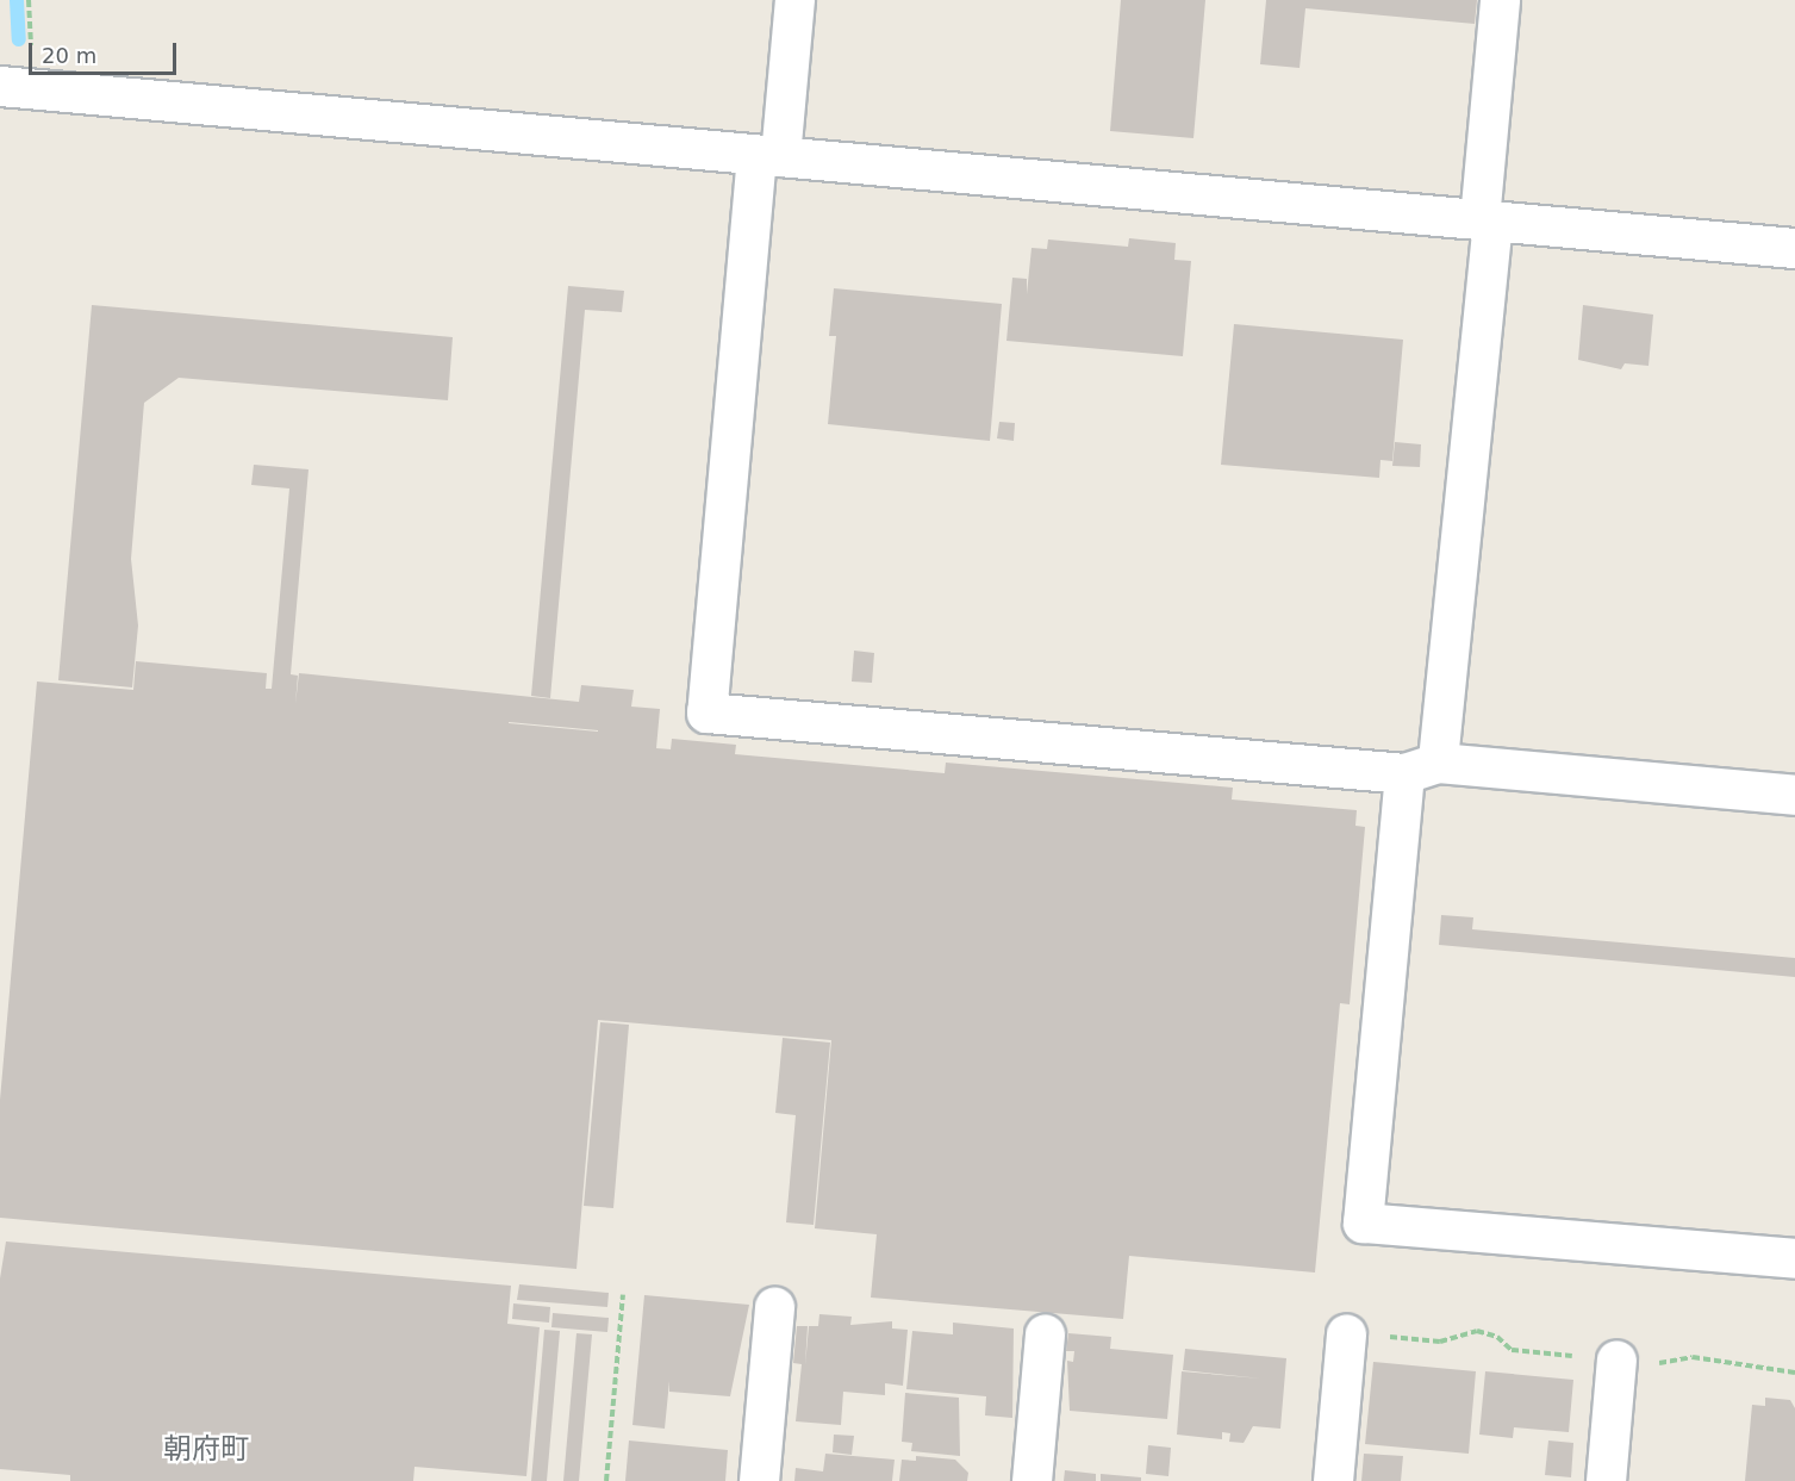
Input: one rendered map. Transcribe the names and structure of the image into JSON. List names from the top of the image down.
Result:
{
  "districts": ["朝府町"],
  "scale_bar": "20 m"
}
